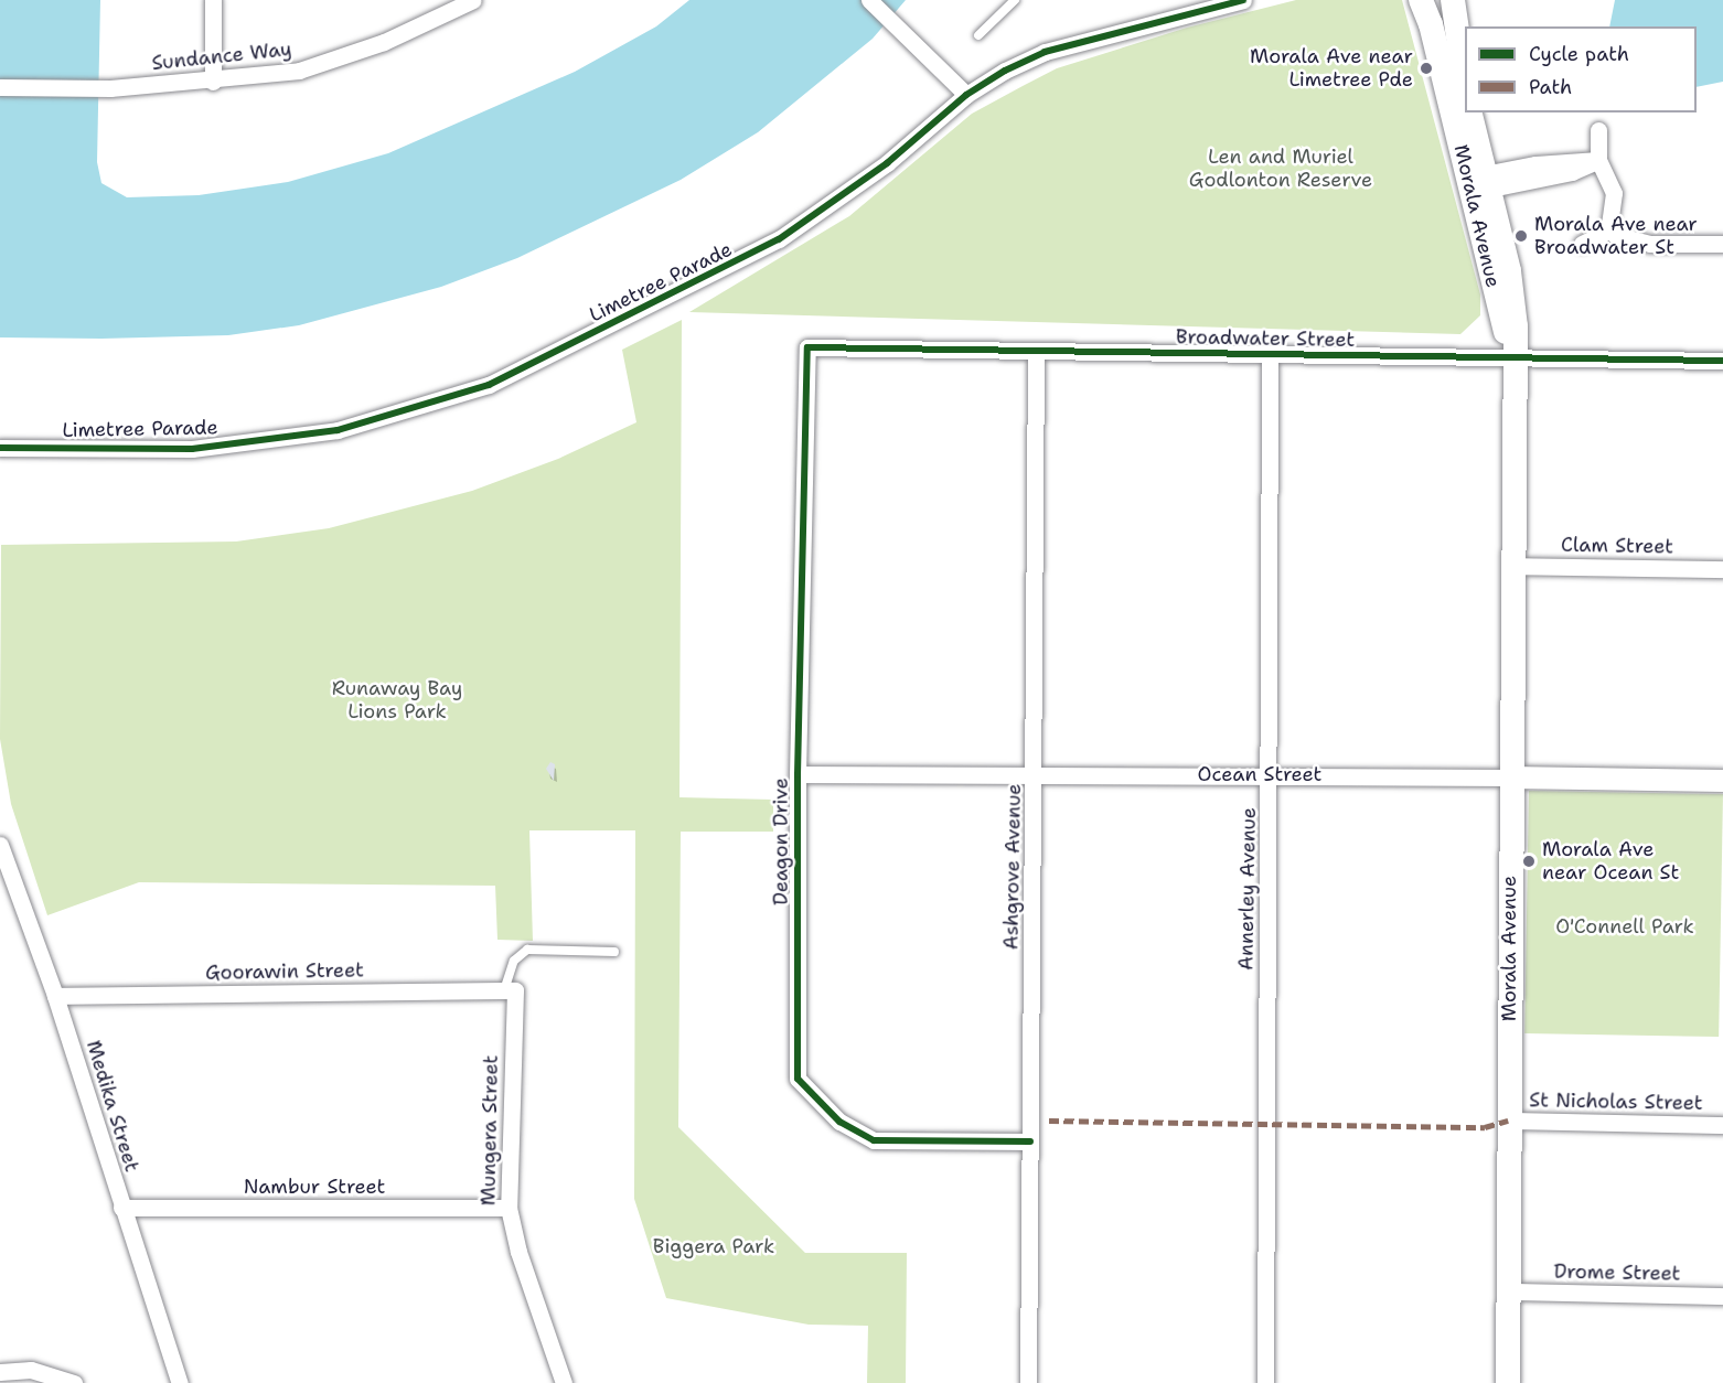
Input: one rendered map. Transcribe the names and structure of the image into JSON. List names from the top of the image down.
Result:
{
  "streets": {
    "main road": ["Morala Avenue"],
    "street": [
      "Sundance Way",
      "Limetree Parade",
      "Broadwater Street",
      "Clam Street",
      "Ocean Street",
      "Deagon Drive",
      "Ashgrove Avenue",
      "Annerley Avenue",
      "Goorawin Street",
      "St Nicholas Street",
      "Medika Street",
      "Mungera Street",
      "Nambur Street",
      "Drome Street"
    ]
  },
  "crossings": [
    ["Morala Avenue", "Broadwater Street"],
    ["Morala Avenue", "Clam Street"],
    ["Morala Avenue", "Ocean Street"],
    ["Morala Avenue", "St Nicholas Street"],
    ["Morala Avenue", "Drome Street"],
    ["Broadwater Street", "Deagon Drive"],
    ["Broadwater Street", "Ashgrove Avenue"],
    ["Broadwater Street", "Annerley Avenue"],
    ["Ocean Street", "Deagon Drive"],
    ["Ocean Street", "Ashgrove Avenue"],
    ["Ocean Street", "Annerley Avenue"],
    ["Deagon Drive", "Ashgrove Avenue"],
    ["Goorawin Street", "Medika Street"],
    ["Goorawin Street", "Mungera Street"],
    ["Medika Street", "Nambur Street"],
    ["Mungera Street", "Nambur Street"]
  ],
  "parks": [
    "Len and Muriel Godlonton Reserve",
    "Runaway Bay Lions Park",
    "O'Connell Park",
    "Biggera Park"
  ],
  "places": ["Morala Ave near Limetree Pde", "Morala Ave near Broadwater St", "Morala Ave near Ocean St"],
  "legend": ["Cycle path", "Path"]
}
